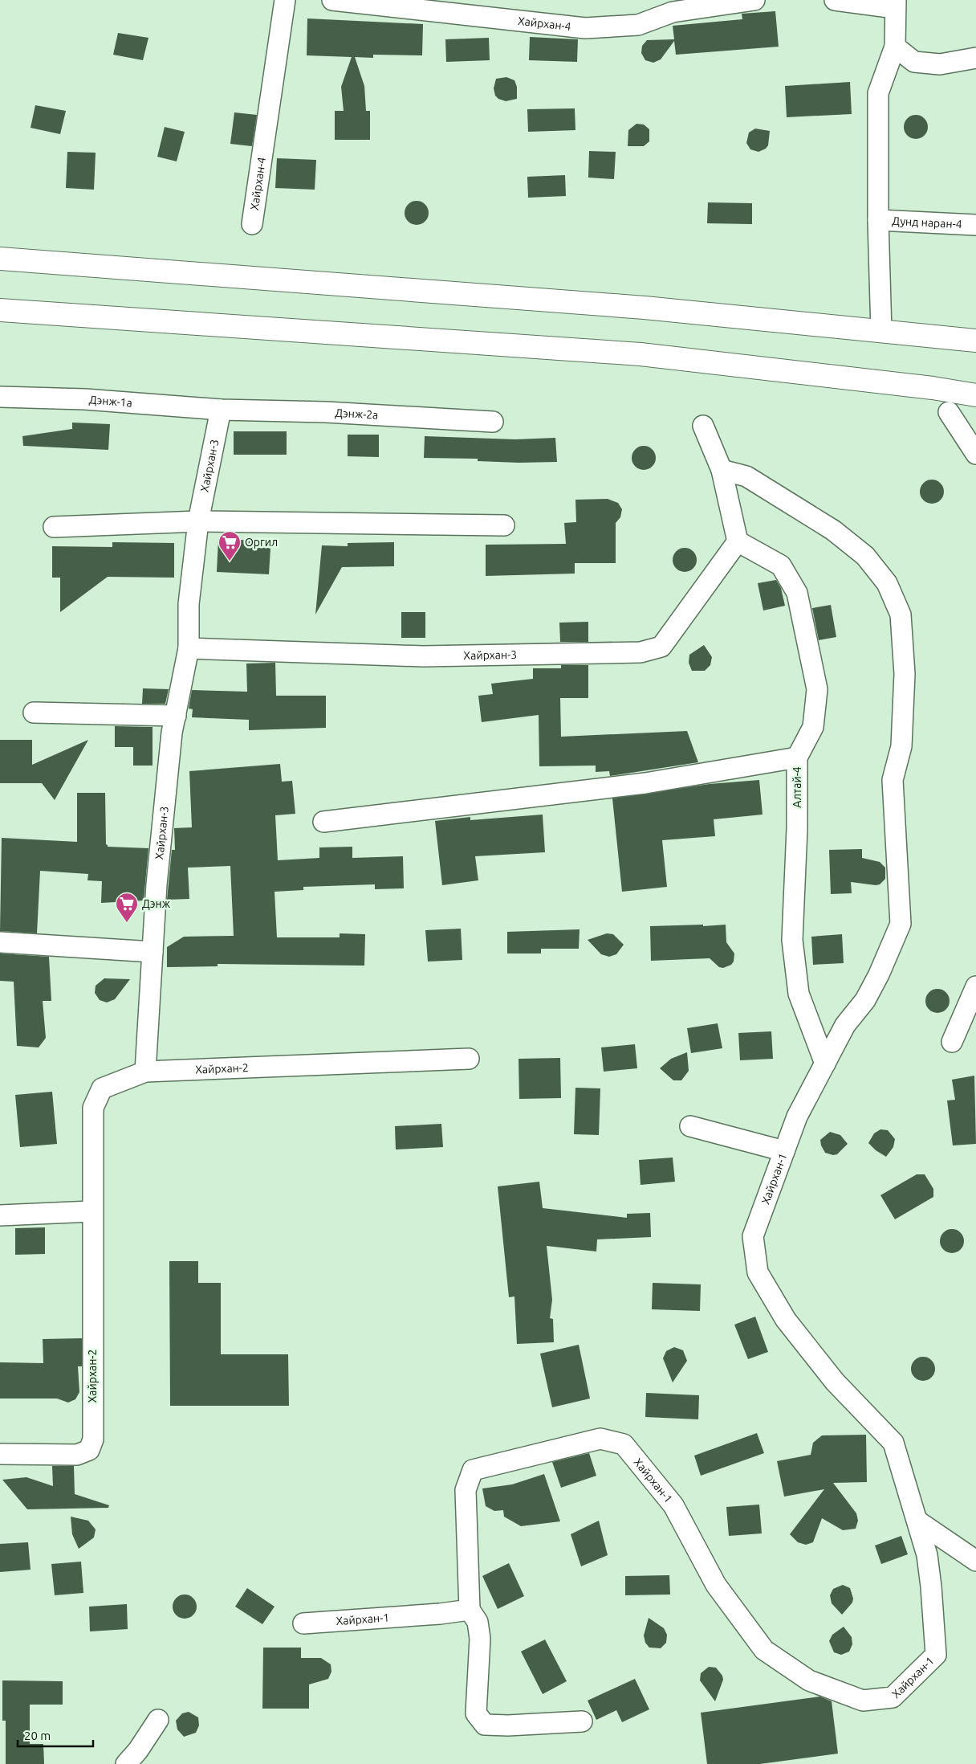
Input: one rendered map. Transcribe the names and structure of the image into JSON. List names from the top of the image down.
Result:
{
  "streets": {
    "street": [
      "Хайрхан-4",
      "Дунд наран-4",
      "Дэнж-1а",
      "Дэнж-2а",
      "Хайрхан-3",
      "Алтай-4",
      "Хайрхан-2",
      "Хайрхан-1"
    ]
  },
  "crossings": [
    ["Дэнж-1а", "Дэнж-2а"],
    ["Дэнж-1а", "Хайрхан-3"],
    ["Дэнж-2а", "Хайрхан-3"],
    ["Хайрхан-3", "Алтай-4"],
    ["Хайрхан-3", "Хайрхан-2"],
    ["Алтай-4", "Хайрхан-1"]
  ],
  "places": {
    "supermarket": ["Оргил", "Дэнж"]
  },
  "scale_bar": "20 m"
}
